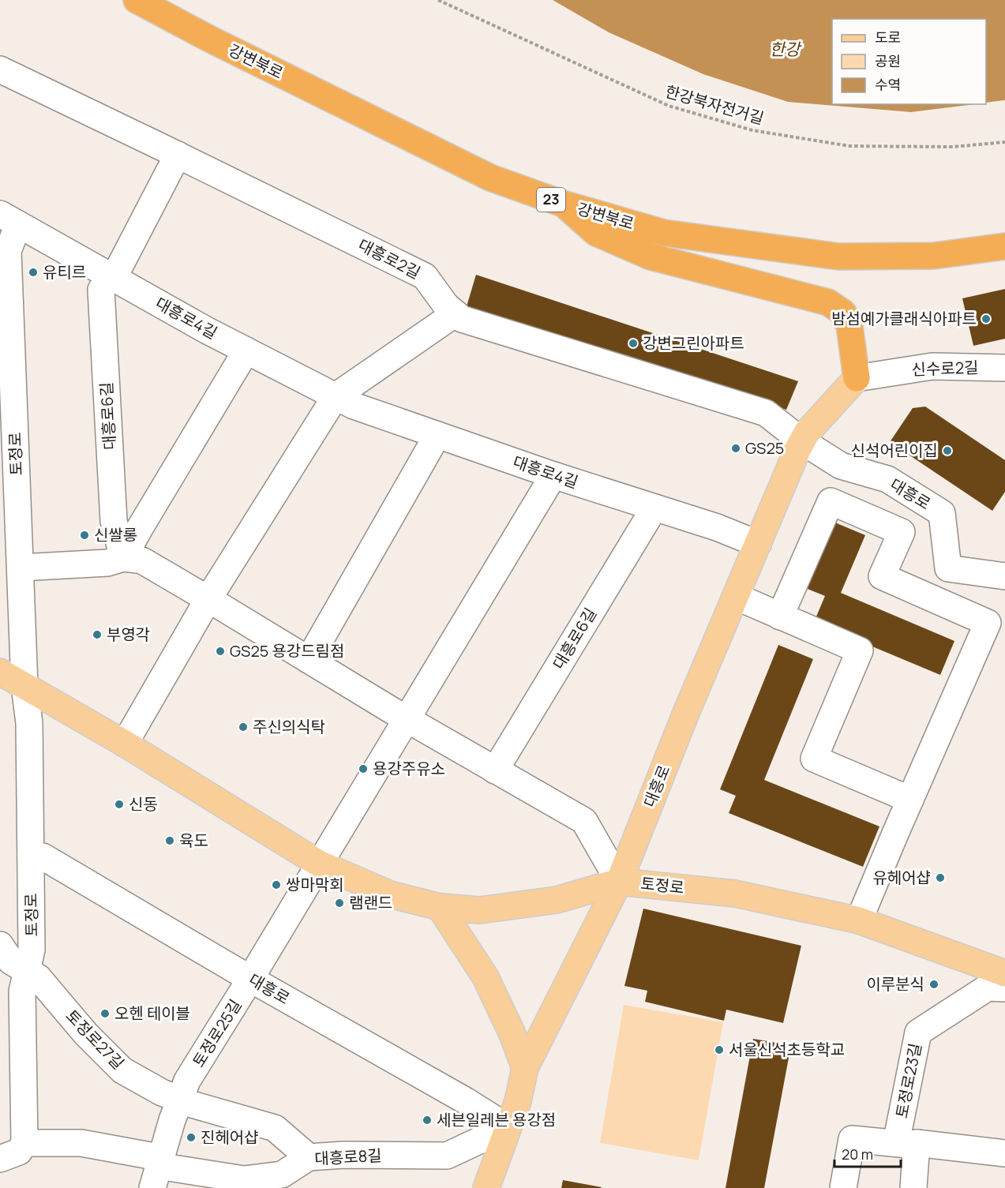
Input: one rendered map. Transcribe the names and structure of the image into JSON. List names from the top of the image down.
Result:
{
  "streets": {
    "highway": ["강변북로", "23"],
    "main road": ["토정로", "대흥로"],
    "street": [
      "대흥로2길",
      "대흥로4길",
      "신수로2길",
      "대흥로6길",
      "토정로25길",
      "토정로27길",
      "토정로23길",
      "대흥로8길"
    ],
    "path": ["한강북자전거길"]
  },
  "crossings": [
    ["대흥로2길", "대흥로"],
    ["대흥로4길", "대흥로6길"],
    ["대흥로4길", "토정로"],
    ["대흥로4길", "대흥로"],
    ["신수로2길", "대흥로"],
    ["토정로", "대흥로"],
    ["토정로", "토정로25길"],
    ["토정로", "토정로27길"],
    ["토정로", "대흥로8길"],
    ["대흥로", "토정로25길"],
    ["대흥로", "대흥로8길"],
    ["토정로25길", "토정로27길"],
    ["토정로25길", "대흥로8길"],
    ["토정로27길", "대흥로8길"]
  ],
  "water": ["한강"],
  "places": [
    "유티르",
    "밤섬예가클래식아파트",
    "강변그린아파트",
    "GS25",
    "신석어린이집",
    "신쌀롱",
    "부영각",
    "GS25 용강드림점",
    "주신의식탁",
    "용강주유소",
    "신동",
    "육도",
    "유헤어샵",
    "쌍마막회",
    "램랜드",
    "이루분식",
    "오헨 테이블",
    "서울신석초등학교",
    "세븐일레븐 용강점",
    "진헤어샵"
  ],
  "legend": ["도로", "공원", "수역"],
  "scale_bar": "20 m"
}
